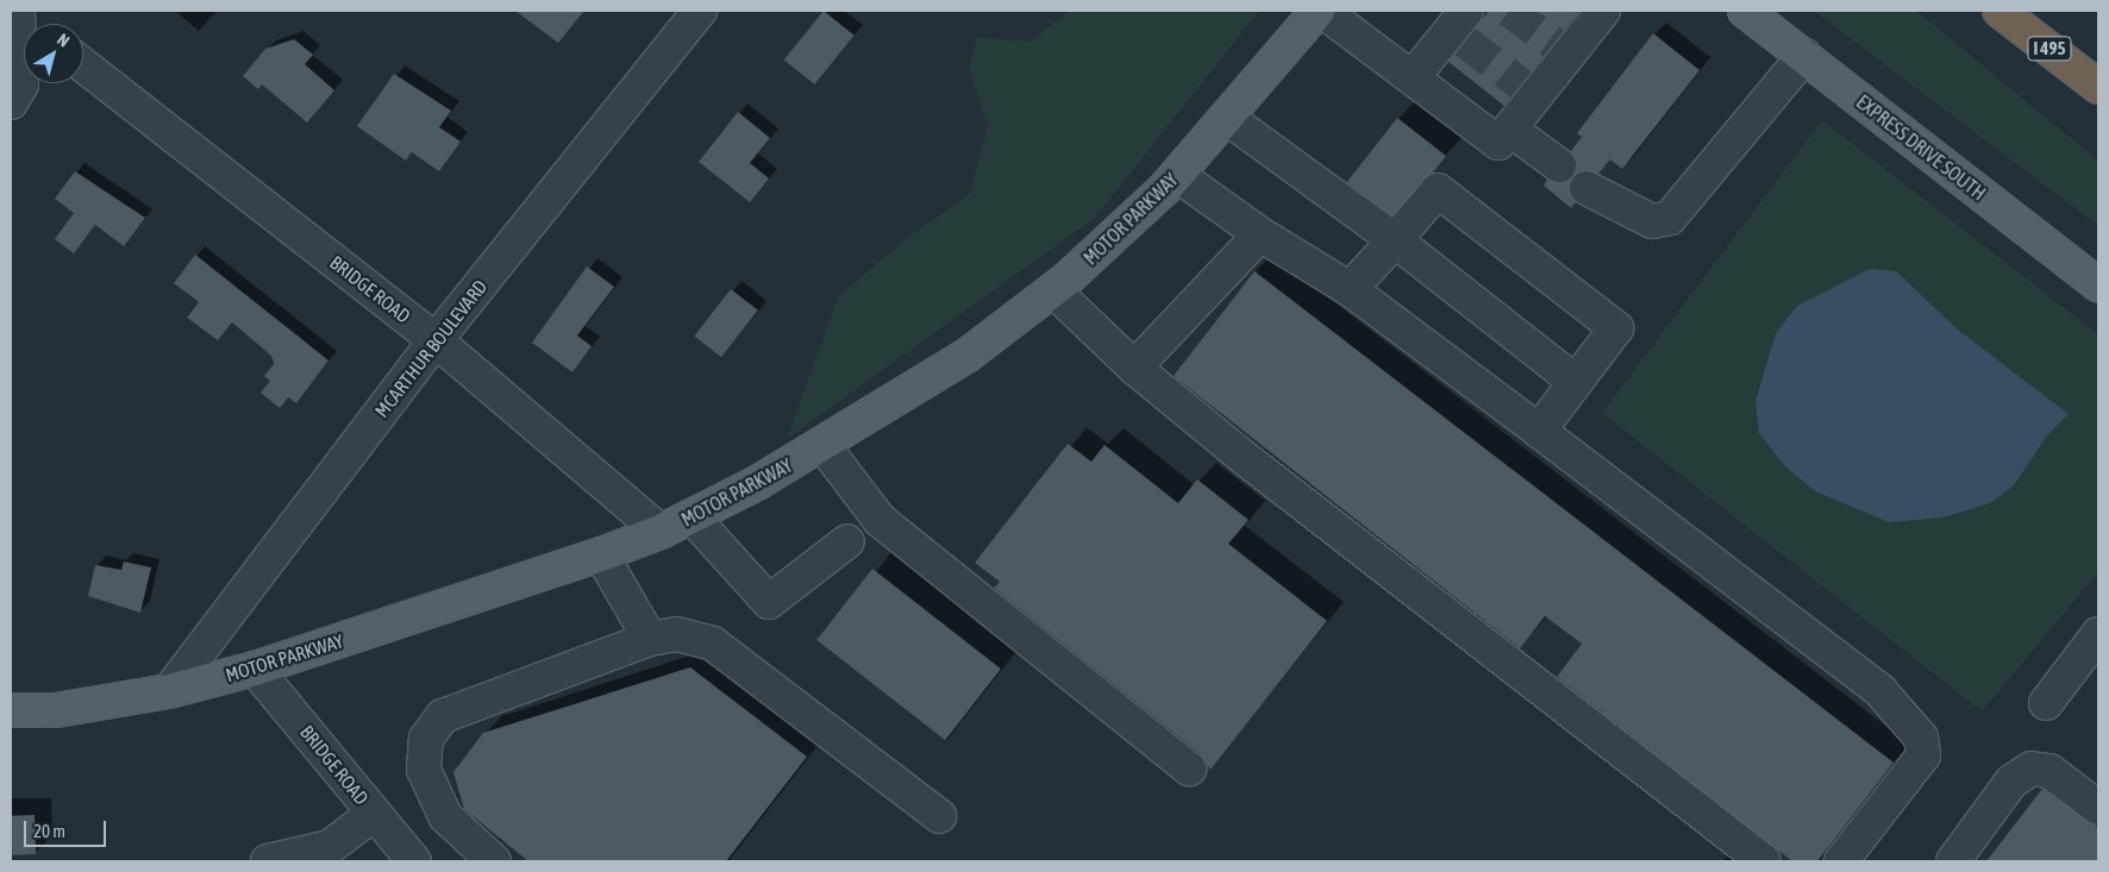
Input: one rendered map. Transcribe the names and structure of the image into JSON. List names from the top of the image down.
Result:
{
  "streets": {
    "highway": ["I 495"],
    "main road": ["EXPRESS DRIVE SOUTH", "MOTOR PARKWAY"],
    "street": ["BRIDGE ROAD", "MCARTHUR BOULEVARD"]
  },
  "crossings": [
    ["MOTOR PARKWAY", "BRIDGE ROAD"],
    ["MOTOR PARKWAY", "MCARTHUR BOULEVARD"],
    ["BRIDGE ROAD", "MCARTHUR BOULEVARD"]
  ],
  "scale_bar": "20 m",
  "north": "top right"
}
